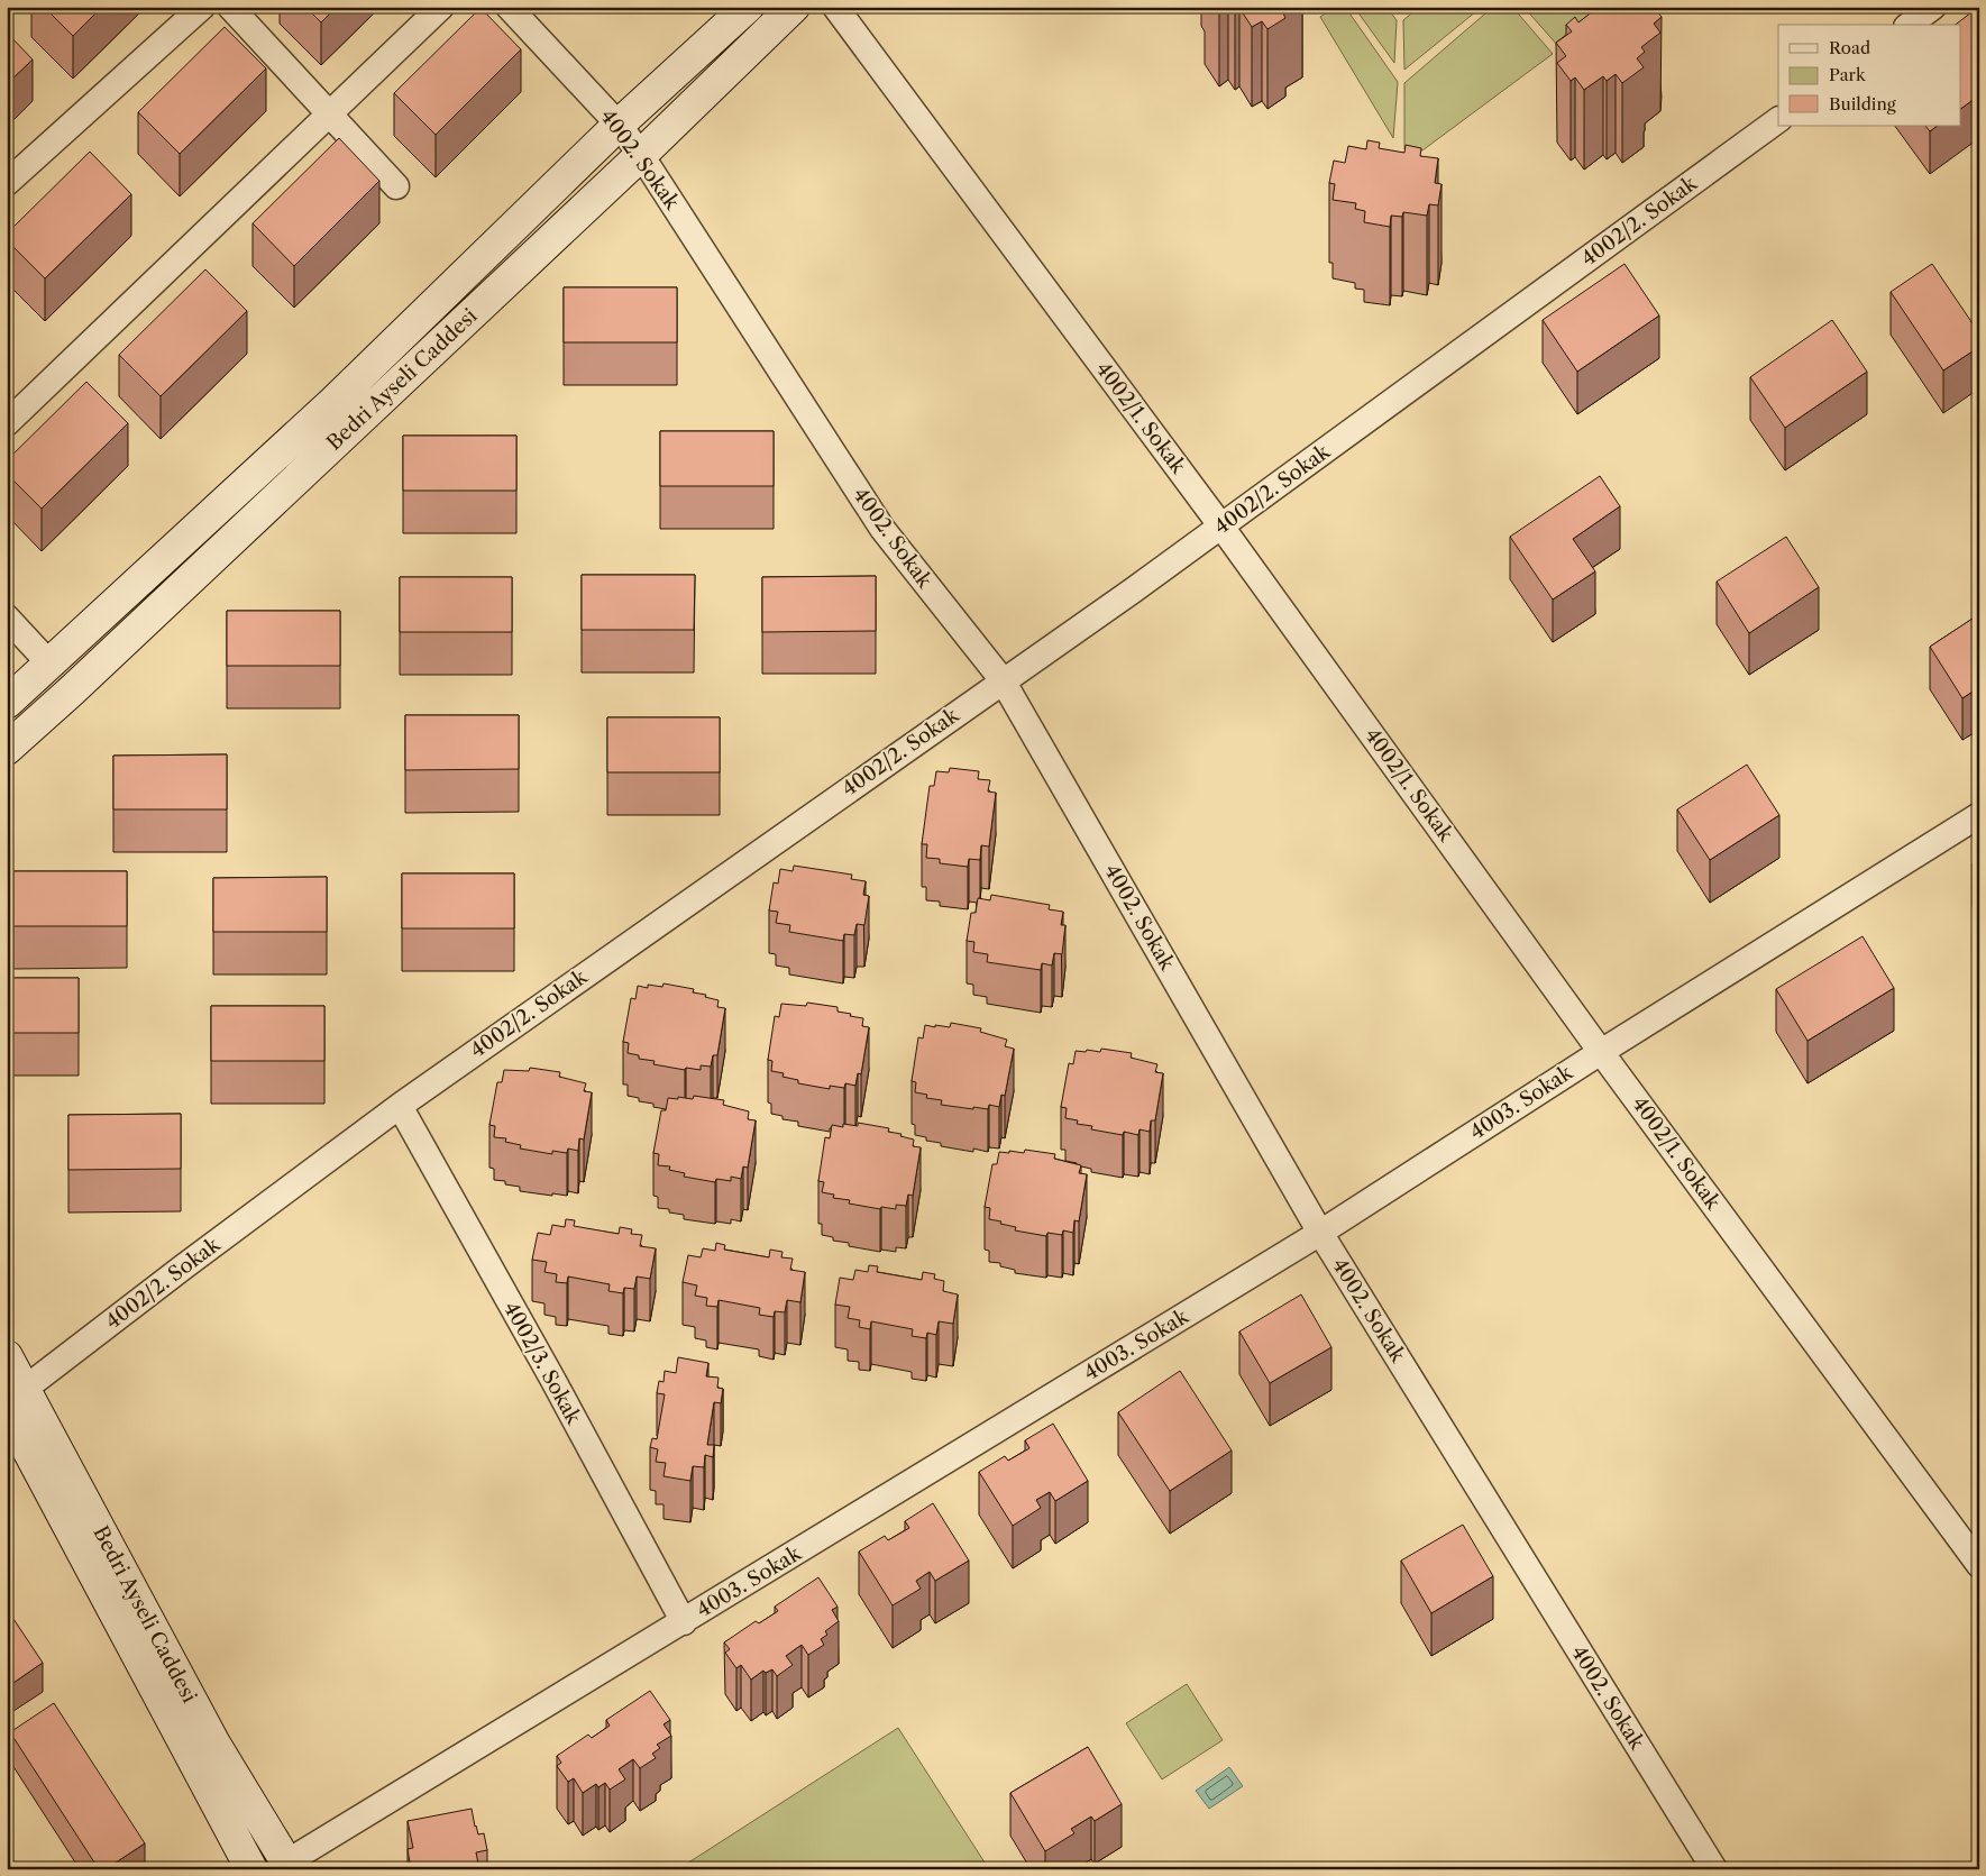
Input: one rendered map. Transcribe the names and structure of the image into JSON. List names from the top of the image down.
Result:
{
  "streets": {
    "main road": ["Bedri Ayseli Caddesi"],
    "street": [
      "4002. Sokak",
      "4002/2. Sokak",
      "4002/1. Sokak",
      "4003. Sokak",
      "4002/3. Sokak"
    ]
  },
  "crossings": [
    ["4002. Sokak", "4002/2. Sokak"],
    ["4002. Sokak", "Bedri Ayseli Caddesi"],
    ["4002. Sokak", "4003. Sokak"],
    ["4002/2. Sokak", "Bedri Ayseli Caddesi"],
    ["4002/2. Sokak", "4002/1. Sokak"],
    ["4002/2. Sokak", "4002/3. Sokak"],
    ["Bedri Ayseli Caddesi", "4003. Sokak"],
    ["4002/1. Sokak", "4003. Sokak"],
    ["4003. Sokak", "4002/3. Sokak"]
  ],
  "legend": ["Road", "Park", "Building"]
}
